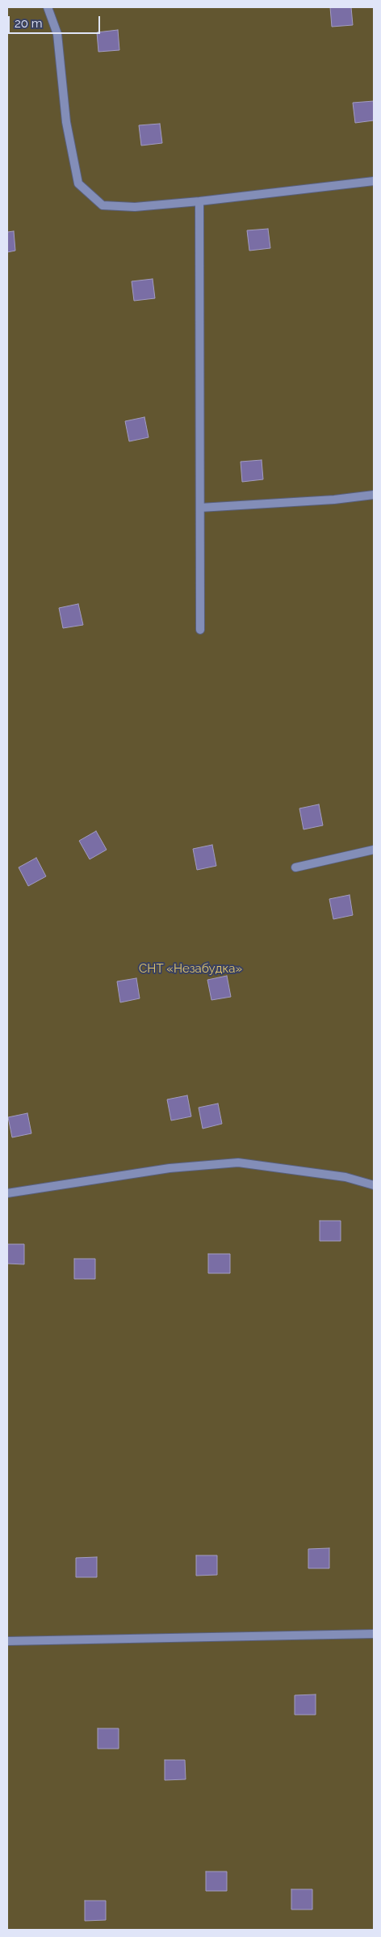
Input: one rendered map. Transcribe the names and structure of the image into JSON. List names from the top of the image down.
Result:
{
  "parks": ["СНТ «Незабудка»"],
  "scale_bar": "20 m"
}
